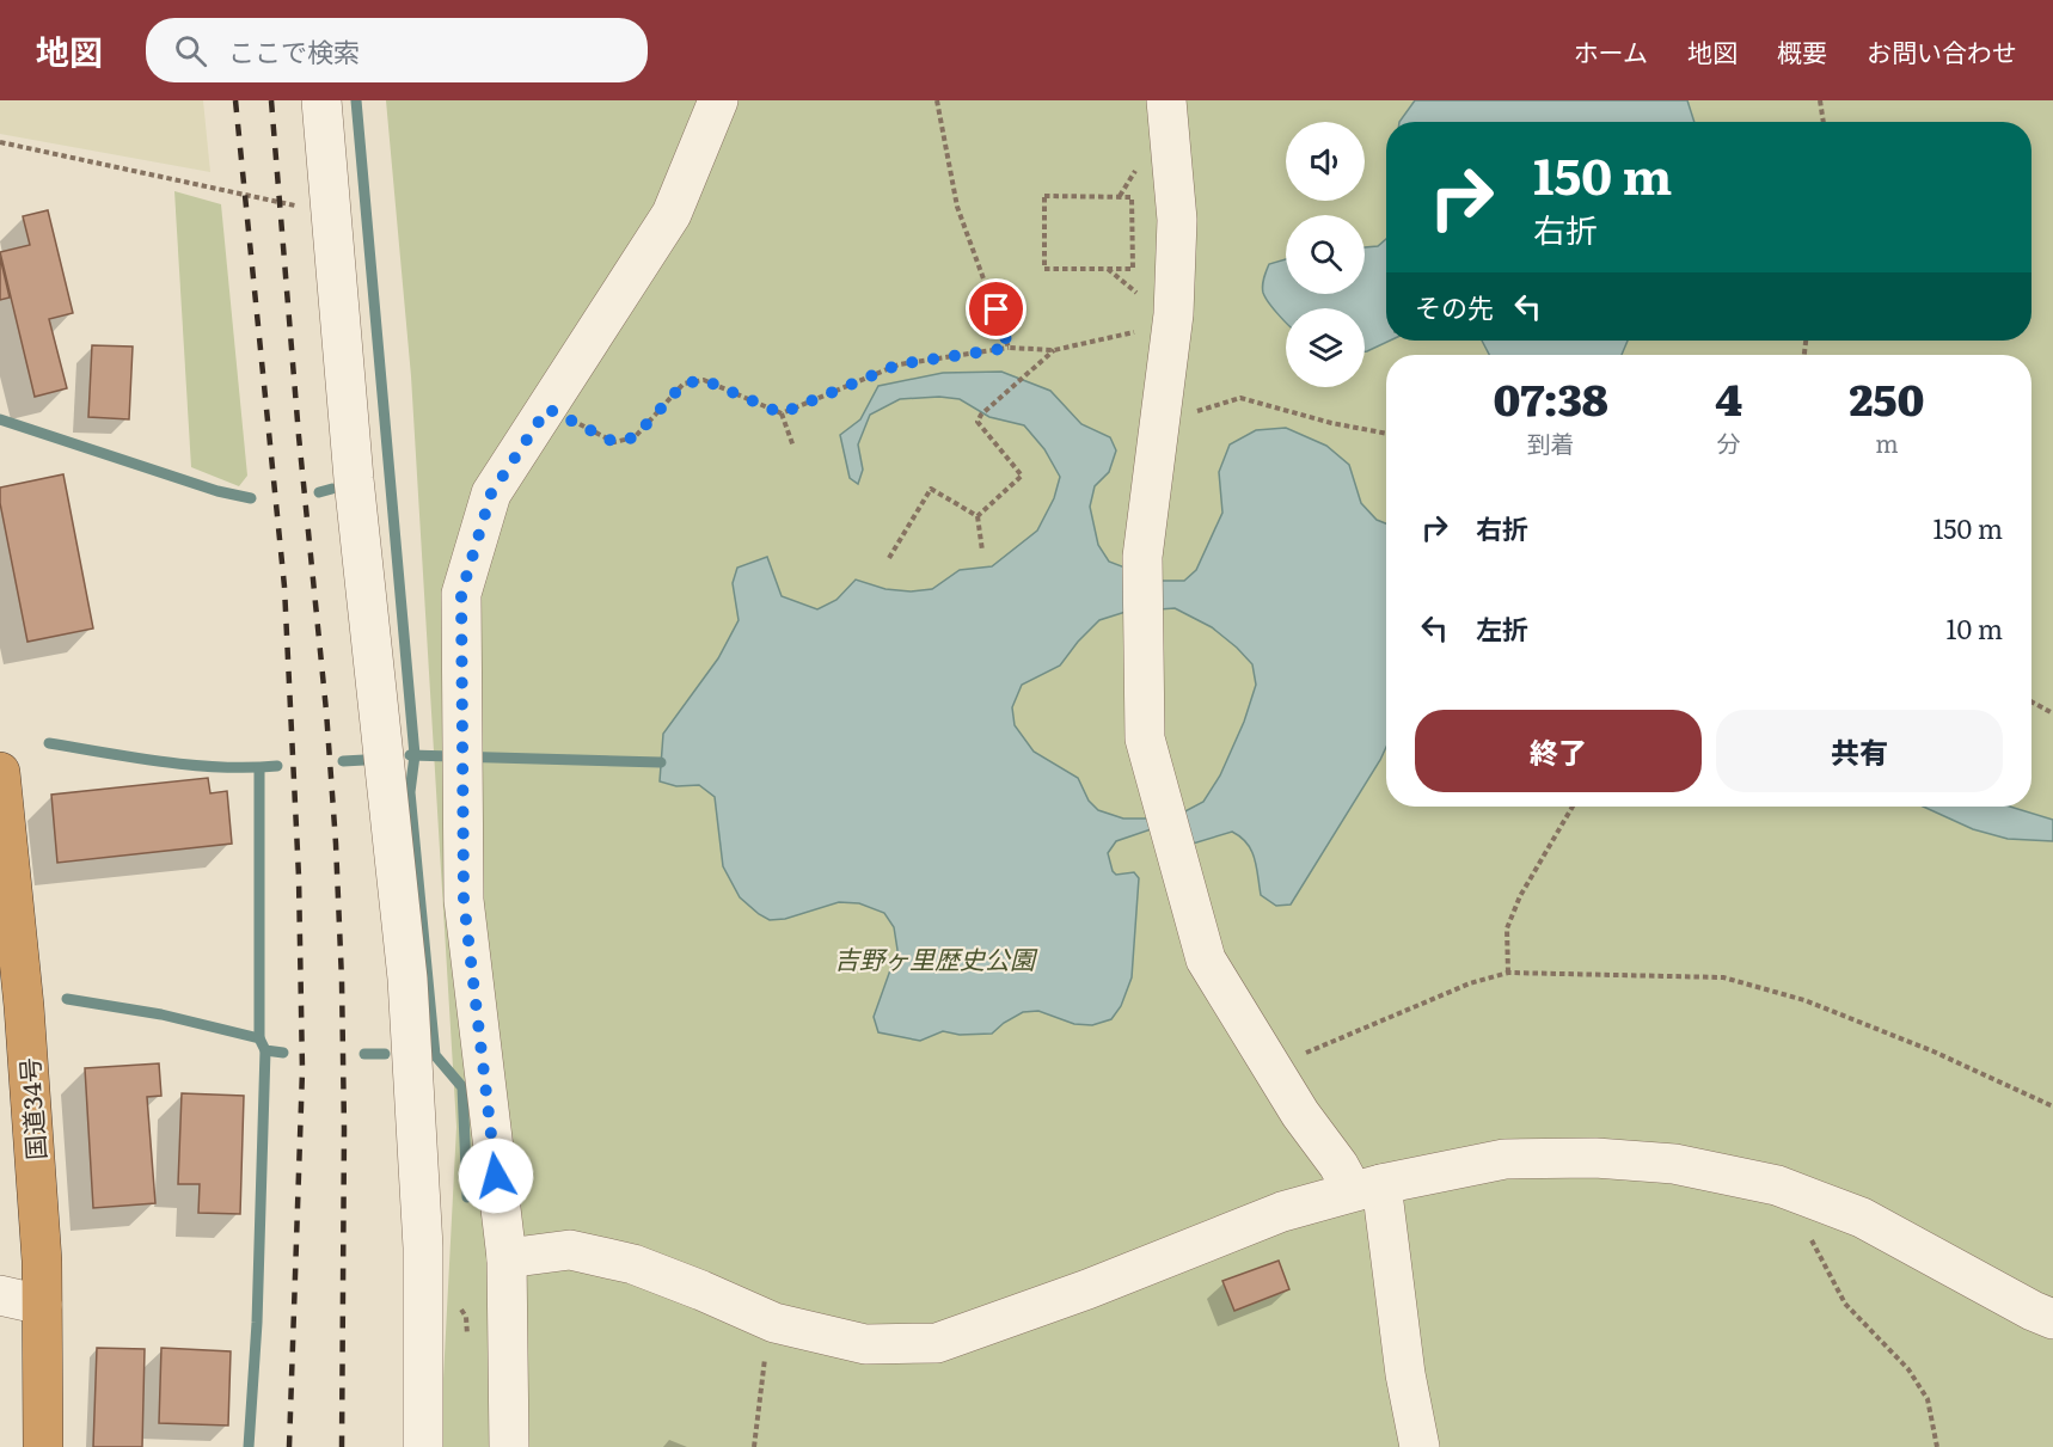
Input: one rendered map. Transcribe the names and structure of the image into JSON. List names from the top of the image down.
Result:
{
  "streets": {
    "highway": ["国道34号"]
  },
  "parks": ["吉野ヶ里歴史公園"],
  "page": {
    "header": "地図",
    "search": "ここで検索",
    "nav": [
      "ホーム",
      "地図",
      "概要",
      "お問い合わせ"
    ],
    "turn": ["150 m", "右折"],
    "then": "その先",
    "eta": [
      "07:38",
      "到着",
      "4",
      "分",
      "250",
      "m"
    ],
    "list": [
      {
        "name": "右折",
        "value": "150 m"
      },
      {
        "name": "左折",
        "value": "10 m"
      }
    ],
    "buttons": ["終了", "共有"]
  }
}
